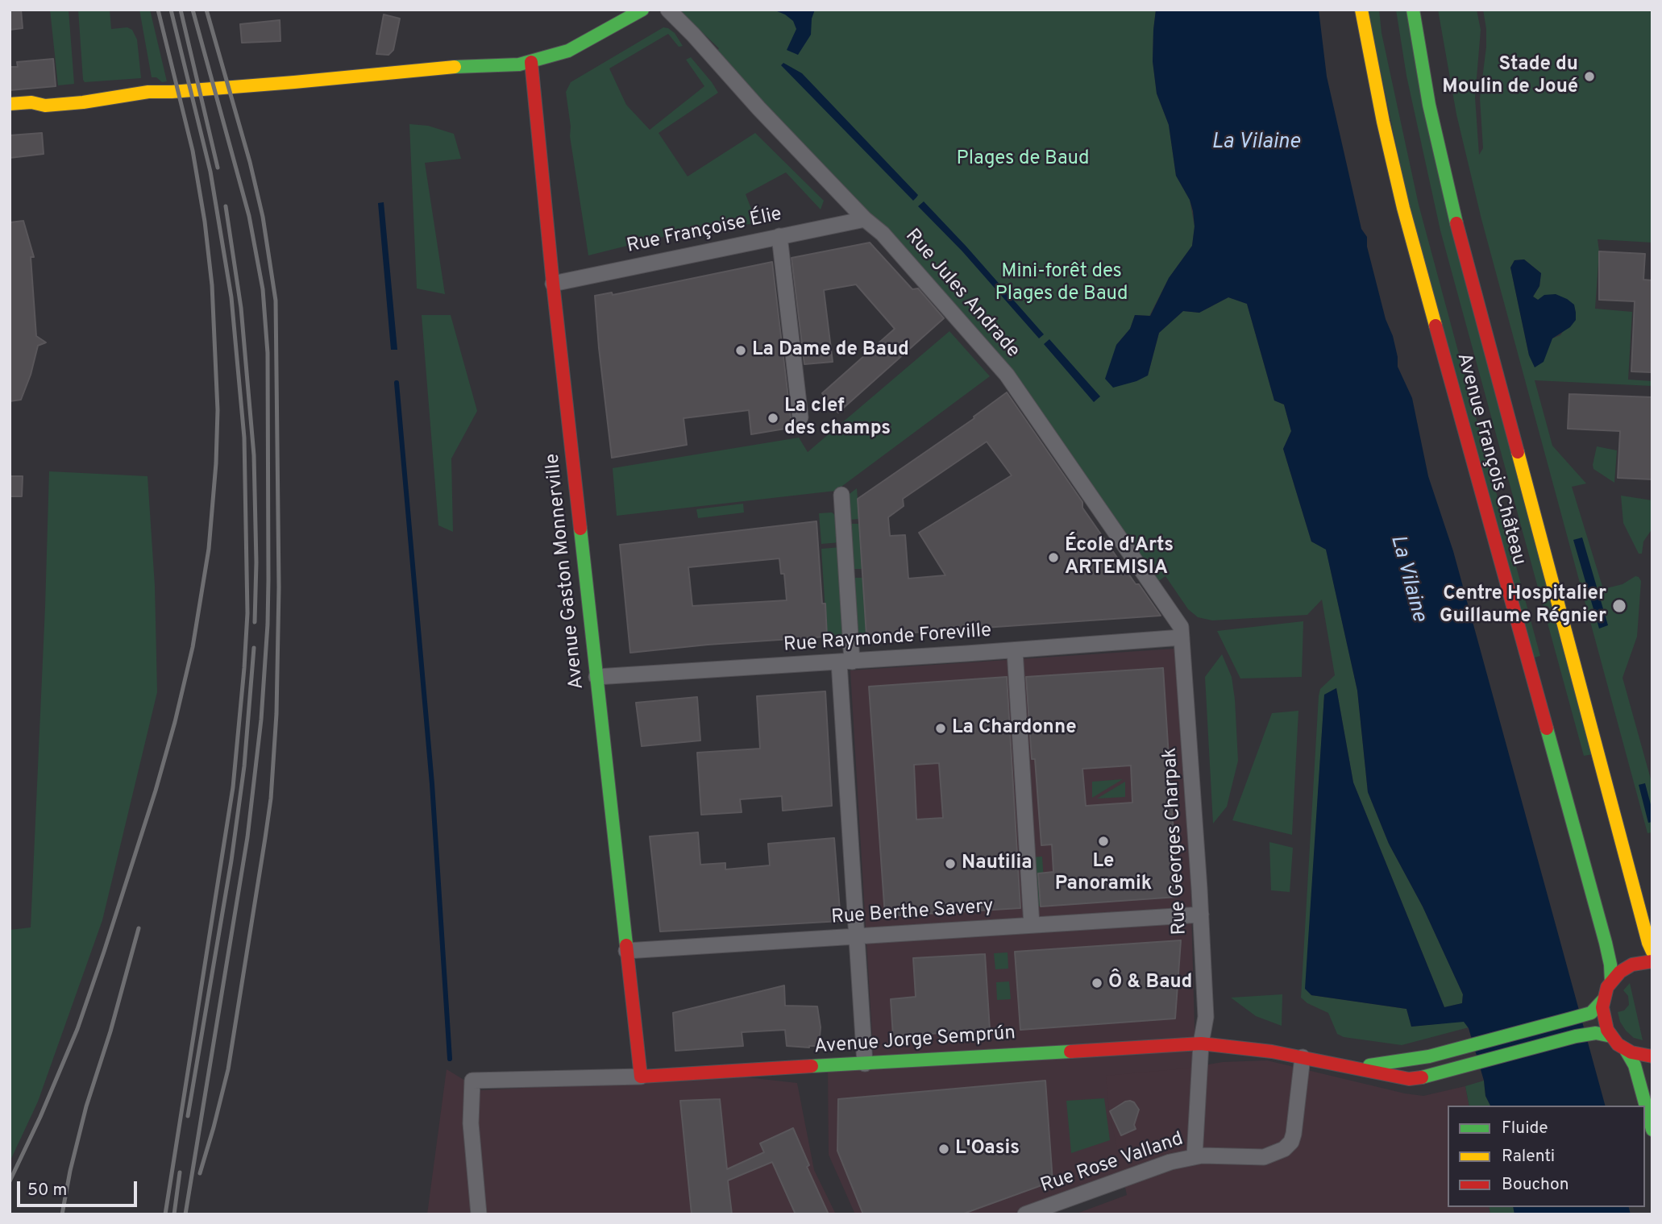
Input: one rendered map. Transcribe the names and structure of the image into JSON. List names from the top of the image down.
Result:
{
  "streets": {
    "main road": ["Avenue François Château", "Avenue Gaston Monnerville", "Avenue Jorge Semprún"],
    "street": [
      "Rue Françoise Élie",
      "Rue Jules Andrade",
      "Rue Raymonde Foreville",
      "Rue Georges Charpak",
      "Rue Berthe Savery",
      "Rue Rose Valland"
    ]
  },
  "crossings": [
    ["Rue Françoise Élie", "Rue Jules Andrade"],
    ["Rue Françoise Élie", "Avenue Gaston Monnerville"],
    ["Rue Jules Andrade", "Rue Raymonde Foreville"],
    ["Rue Jules Andrade", "Rue Georges Charpak"],
    ["Avenue Gaston Monnerville", "Rue Raymonde Foreville"],
    ["Avenue Gaston Monnerville", "Rue Berthe Savery"],
    ["Avenue Gaston Monnerville", "Avenue Jorge Semprún"],
    ["Rue Raymonde Foreville", "Rue Georges Charpak"],
    ["Rue Georges Charpak", "Rue Berthe Savery"],
    ["Rue Georges Charpak", "Avenue Jorge Semprún"],
    ["Rue Georges Charpak", "Rue Rose Valland"],
    ["Avenue Jorge Semprún", "Rue Rose Valland"]
  ],
  "water": ["La Vilaine"],
  "parks": ["Plages de Baud", "Mini-forêt des Plages de Baud"],
  "places": [
    "Stade du Moulin de Joué",
    "La Dame de Baud",
    "La clef des champs",
    "École d'Arts ARTEMISIA",
    "Centre Hospitalier Guillaume Régnier",
    "La Chardonne",
    "Le Panoramik",
    "Nautilia",
    "Ô & Baud",
    "L'Oasis"
  ],
  "legend": ["Fluide", "Ralenti", "Bouchon"],
  "scale_bar": "50 m"
}
